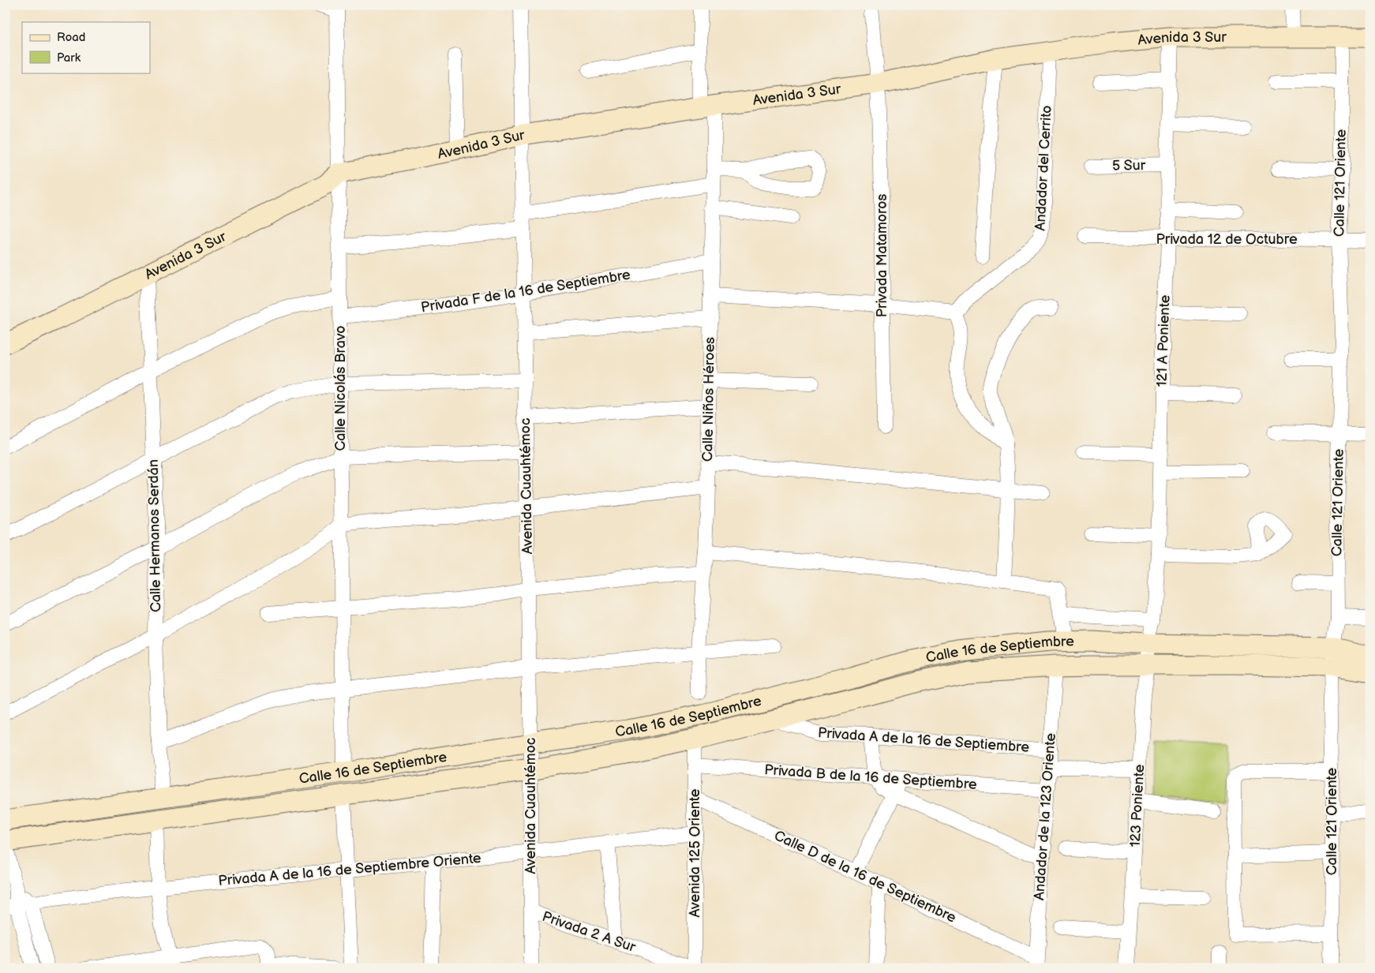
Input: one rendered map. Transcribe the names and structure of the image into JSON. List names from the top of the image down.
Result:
{
  "streets": {
    "main road": ["Avenida 3 Sur", "Calle 16 de Septiembre"],
    "street": [
      "5 Sur",
      "Andador del Cerrito",
      "Calle 121 Oriente",
      "Privada 12 de Octubre",
      "Privada Matamoros",
      "Privada F de la 16 de Septiembre",
      "121 A Poniente",
      "Calle Nicolás Bravo",
      "Calle Niños Héroes",
      "Avenida Cuauhtémoc",
      "Calle Hermanos Serdán",
      "Privada A de la 16 de Septiembre",
      "Privada B de la 16 de Septiembre",
      "123 Poniente",
      "Andador de la 123 Oriente",
      "Avenida 125 Oriente",
      "Privada A de la 16 de Septiembre Oriente",
      "Calle D de la 16 de Septiembre",
      "Privada 2 A Sur"
    ]
  },
  "crossings": [
    ["Avenida 3 Sur", "Andador del Cerrito"],
    ["Avenida 3 Sur", "Calle 121 Oriente"],
    ["Avenida 3 Sur", "Privada Matamoros"],
    ["Avenida 3 Sur", "121 A Poniente"],
    ["Avenida 3 Sur", "Calle Nicolás Bravo"],
    ["Avenida 3 Sur", "Calle Niños Héroes"],
    ["Avenida 3 Sur", "Avenida Cuauhtémoc"],
    ["Avenida 3 Sur", "Calle Hermanos Serdán"],
    ["5 Sur", "121 A Poniente"],
    ["Calle 121 Oriente", "Privada 12 de Octubre"],
    ["Calle 121 Oriente", "Calle 16 de Septiembre"],
    ["Privada 12 de Octubre", "121 A Poniente"],
    ["Privada F de la 16 de Septiembre", "Calle Nicolás Bravo"],
    ["Privada F de la 16 de Septiembre", "Calle Niños Héroes"],
    ["Privada F de la 16 de Septiembre", "Avenida Cuauhtémoc"],
    ["121 A Poniente", "Calle 16 de Septiembre"],
    ["121 A Poniente", "123 Poniente"],
    ["Calle Nicolás Bravo", "Calle 16 de Septiembre"],
    ["Avenida Cuauhtémoc", "Calle 16 de Septiembre"],
    ["Avenida Cuauhtémoc", "Privada A de la 16 de Septiembre Oriente"],
    ["Avenida Cuauhtémoc", "Privada 2 A Sur"],
    ["Calle Hermanos Serdán", "Calle 16 de Septiembre"],
    ["Calle 16 de Septiembre", "Privada A de la 16 de Septiembre"],
    ["Calle 16 de Septiembre", "123 Poniente"],
    ["Calle 16 de Septiembre", "Andador de la 123 Oriente"],
    ["Calle 16 de Septiembre", "Avenida 125 Oriente"],
    ["Privada A de la 16 de Septiembre", "Andador de la 123 Oriente"],
    ["Privada B de la 16 de Septiembre", "Andador de la 123 Oriente"],
    ["Privada B de la 16 de Septiembre", "Avenida 125 Oriente"],
    ["Andador de la 123 Oriente", "Calle D de la 16 de Septiembre"],
    ["Avenida 125 Oriente", "Privada A de la 16 de Septiembre Oriente"],
    ["Avenida 125 Oriente", "Calle D de la 16 de Septiembre"],
    ["Avenida 125 Oriente", "Privada 2 A Sur"]
  ],
  "legend": ["Road", "Park"]
}
